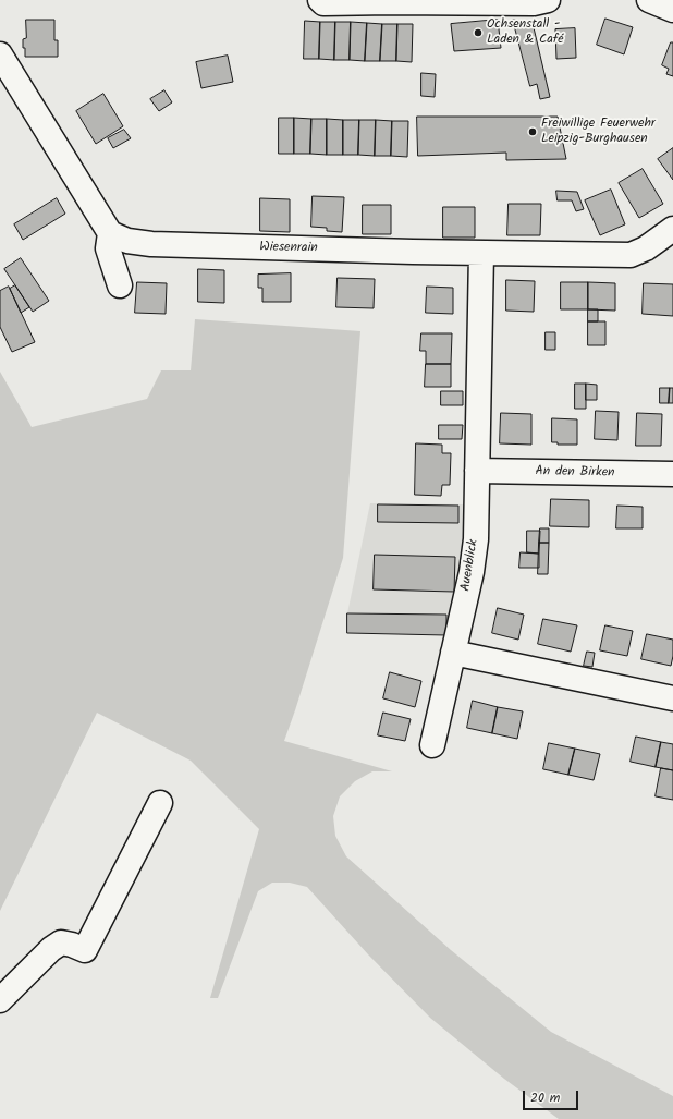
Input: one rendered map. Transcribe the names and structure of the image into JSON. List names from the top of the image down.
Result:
{
  "streets": {
    "street": ["Wiesenrain", "An den Birken", "Auenblick"]
  },
  "crossings": [
    ["Wiesenrain", "Auenblick"],
    ["An den Birken", "Auenblick"]
  ],
  "places": ["Ochsenstall - Laden & Café", "Freiwillige Feuerwehr Leipzig-Burghausen"],
  "scale_bar": "20 m"
}
